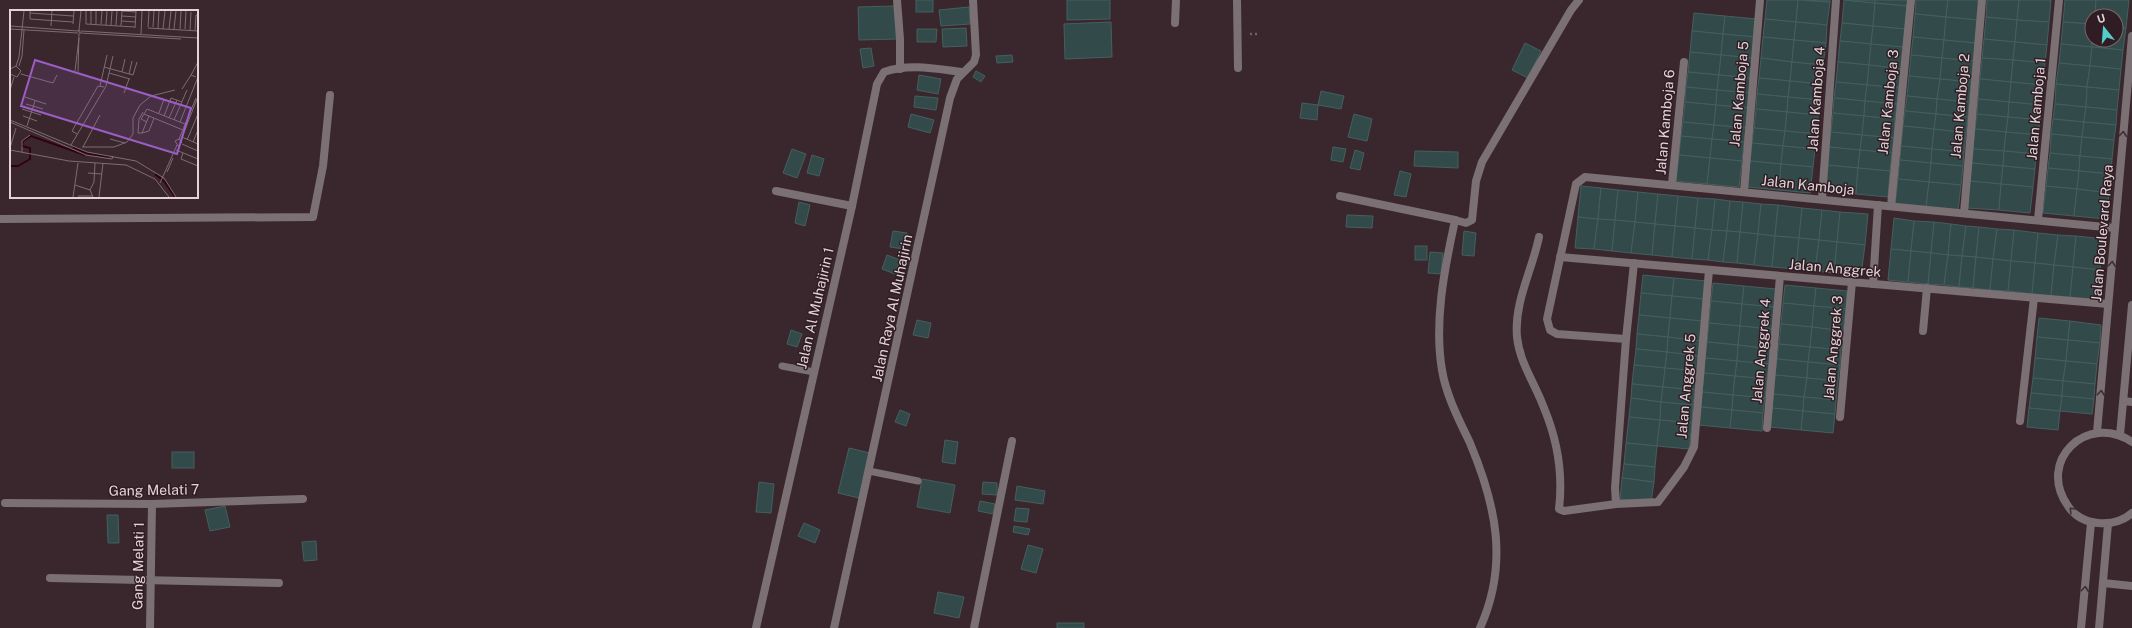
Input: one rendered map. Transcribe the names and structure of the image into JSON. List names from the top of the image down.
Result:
{
  "streets": {
    "street": [
      "Jalan Kamboja 5",
      "Jalan Kamboja 4",
      "Jalan Kamboja 3",
      "Jalan Kamboja 2",
      "Jalan Kamboja 1",
      "Jalan Kamboja 6",
      "Jalan Kamboja",
      "Jalan Boulevard Raya",
      "Jalan Anggrek",
      "Jalan Al Muhajirin 1",
      "Jalan Raya Al Muhajirin",
      "Jalan Anggrek 3",
      "Jalan Anggrek 4",
      "Jalan Anggrek 5",
      "Gang Melati 7",
      "Gang Melati 1"
    ]
  },
  "crossings": [
    ["Jalan Kamboja 5", "Jalan Kamboja"],
    ["Jalan Kamboja 4", "Jalan Kamboja"],
    ["Jalan Kamboja 3", "Jalan Kamboja"],
    ["Jalan Kamboja 2", "Jalan Kamboja"],
    ["Jalan Kamboja 1", "Jalan Kamboja"],
    ["Jalan Kamboja 6", "Jalan Kamboja"],
    ["Jalan Kamboja", "Jalan Boulevard Raya"],
    ["Jalan Kamboja", "Jalan Anggrek"],
    ["Jalan Boulevard Raya", "Jalan Anggrek"],
    ["Jalan Anggrek", "Jalan Anggrek 3"],
    ["Jalan Anggrek", "Jalan Anggrek 4"],
    ["Jalan Anggrek", "Jalan Anggrek 5"],
    ["Jalan Al Muhajirin 1", "Jalan Raya Al Muhajirin"],
    ["Gang Melati 7", "Gang Melati 1"]
  ],
  "north": "top"
}
